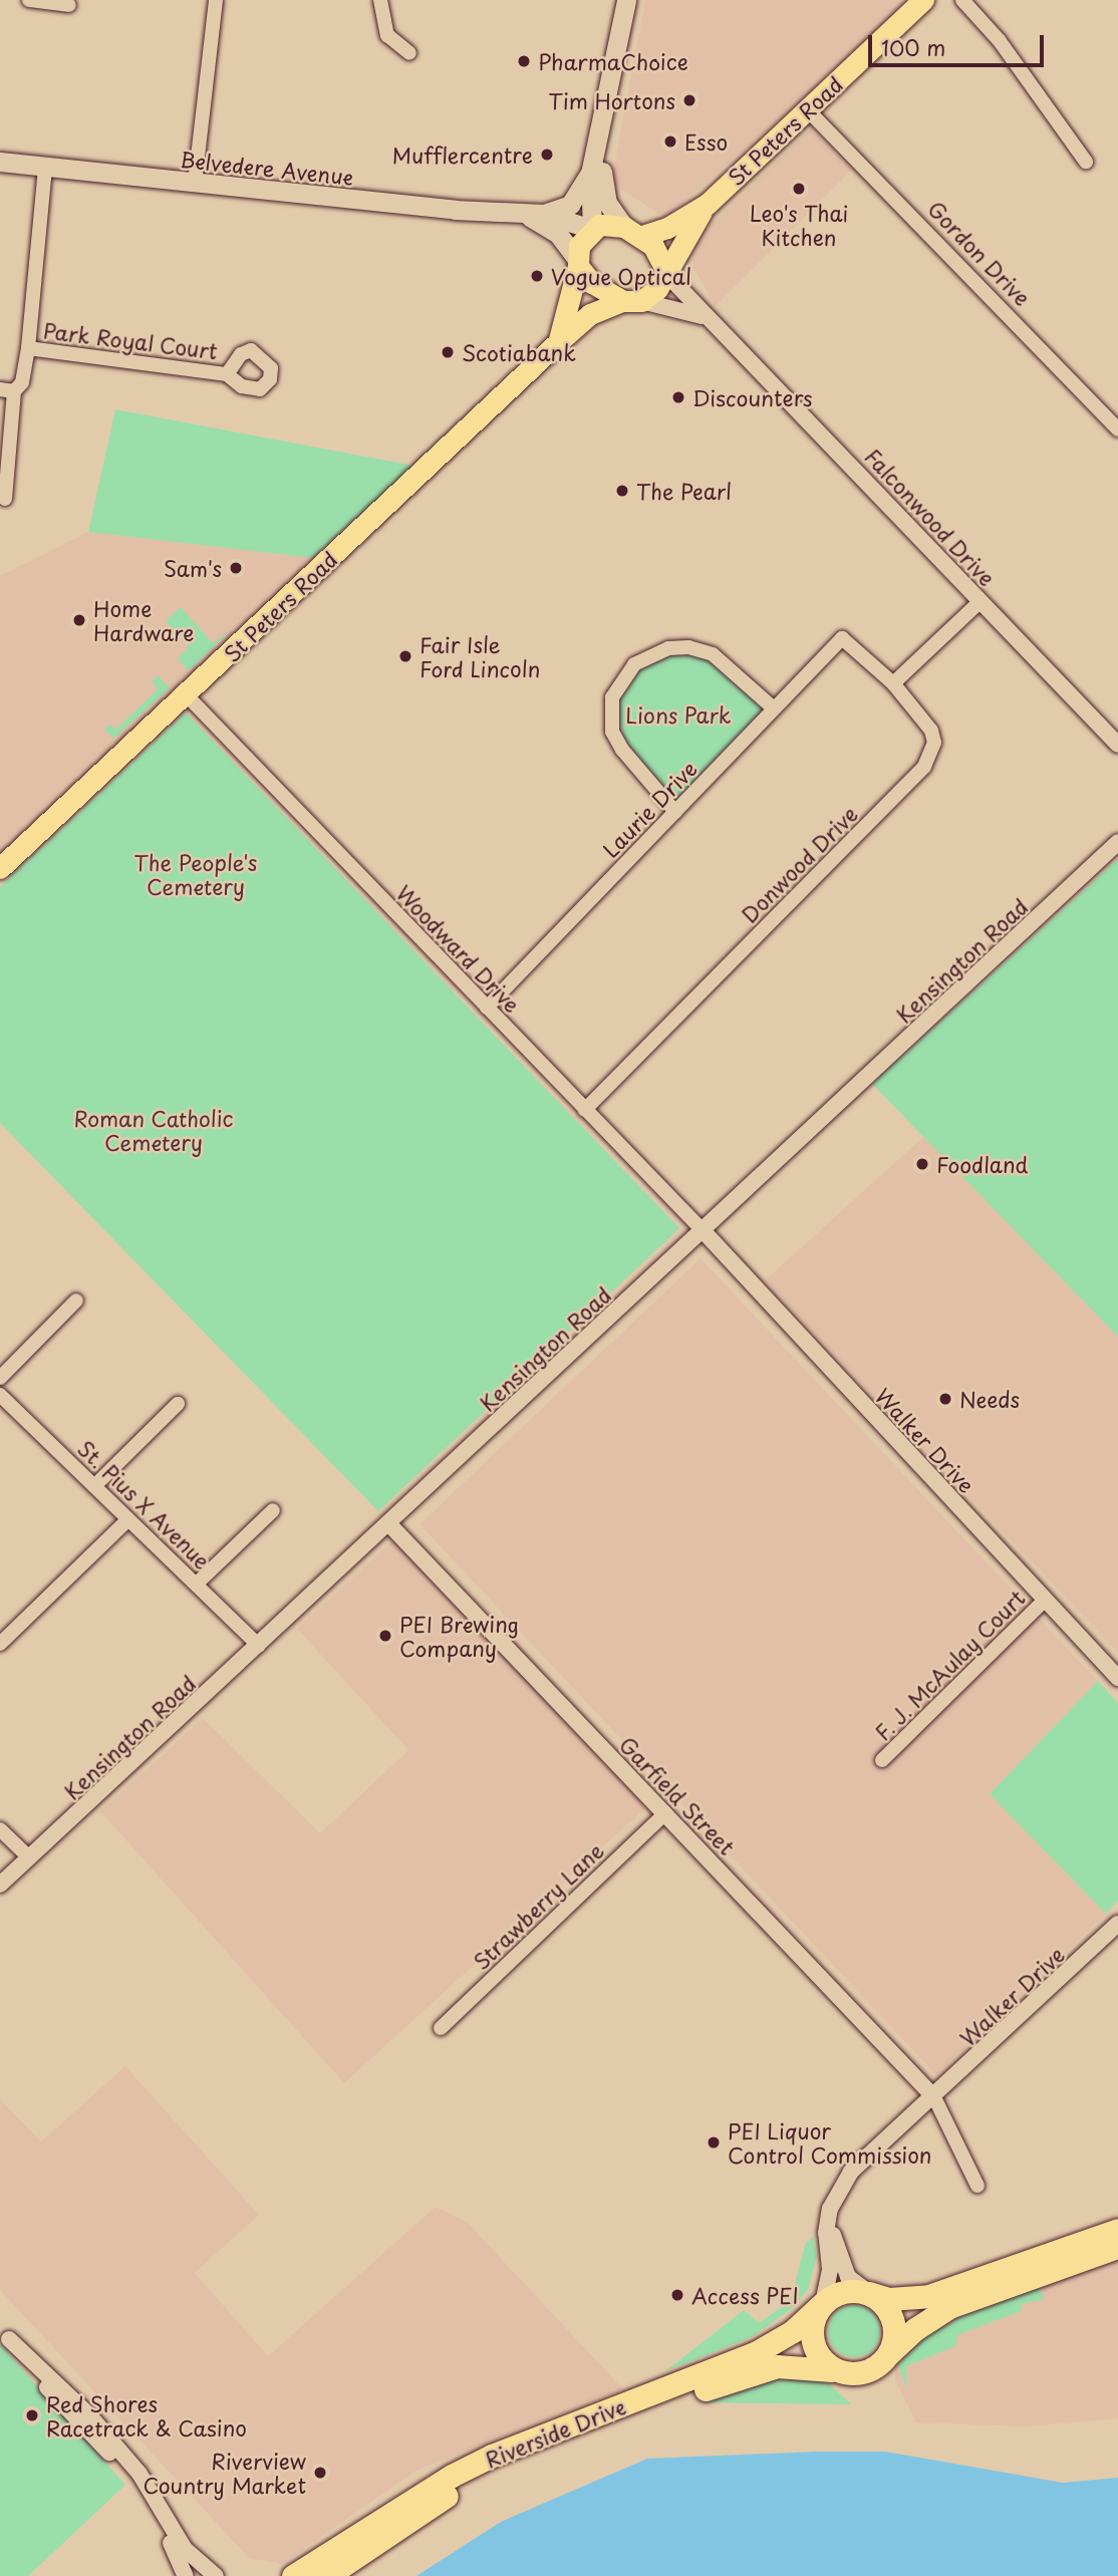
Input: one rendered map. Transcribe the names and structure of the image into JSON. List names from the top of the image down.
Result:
{
  "streets": {
    "highway": ["Riverside Drive"],
    "main road": ["St Peters Road", "Belvedere Avenue"],
    "street": [
      "Gordon Drive",
      "Park Royal Court",
      "Falconwood Drive",
      "Laurie Drive",
      "Donwood Drive",
      "Woodward Drive",
      "Kensington Road",
      "Walker Drive",
      "St. Pius X Avenue",
      "F. J. McAulay Court",
      "Garfield Street",
      "Strawberry Lane"
    ]
  },
  "crossings": [
    ["St Peters Road", "Belvedere Avenue"],
    ["St Peters Road", "Gordon Drive"],
    ["St Peters Road", "Falconwood Drive"],
    ["St Peters Road", "Woodward Drive"],
    ["Belvedere Avenue", "Falconwood Drive"],
    ["Laurie Drive", "Donwood Drive"],
    ["Laurie Drive", "Woodward Drive"],
    ["Donwood Drive", "Woodward Drive"],
    ["Woodward Drive", "Kensington Road"],
    ["Woodward Drive", "Walker Drive"],
    ["Kensington Road", "Walker Drive"],
    ["Kensington Road", "St. Pius X Avenue"],
    ["Kensington Road", "Garfield Street"],
    ["Walker Drive", "F. J. McAulay Court"],
    ["Walker Drive", "Garfield Street"],
    ["Garfield Street", "Strawberry Lane"]
  ],
  "parks": ["Lions Park", "The People's Cemetery", "Roman Catholic Cemetery"],
  "places": [
    "PharmaChoice",
    "Tim Hortons",
    "Esso",
    "Mufflercentre",
    "Leo's Thai Kitchen",
    "Vogue Optical",
    "Scotiabank",
    "Discounters",
    "The Pearl",
    "Sam's",
    "Home Hardware",
    "Fair Isle Ford Lincoln",
    "Foodland",
    "Needs",
    "PEI Brewing Company",
    "PEI Liquor Control Commission",
    "Access PEI",
    "Red Shores Racetrack & Casino",
    "Riverview Country Market"
  ],
  "scale_bar": "100 m"
}
